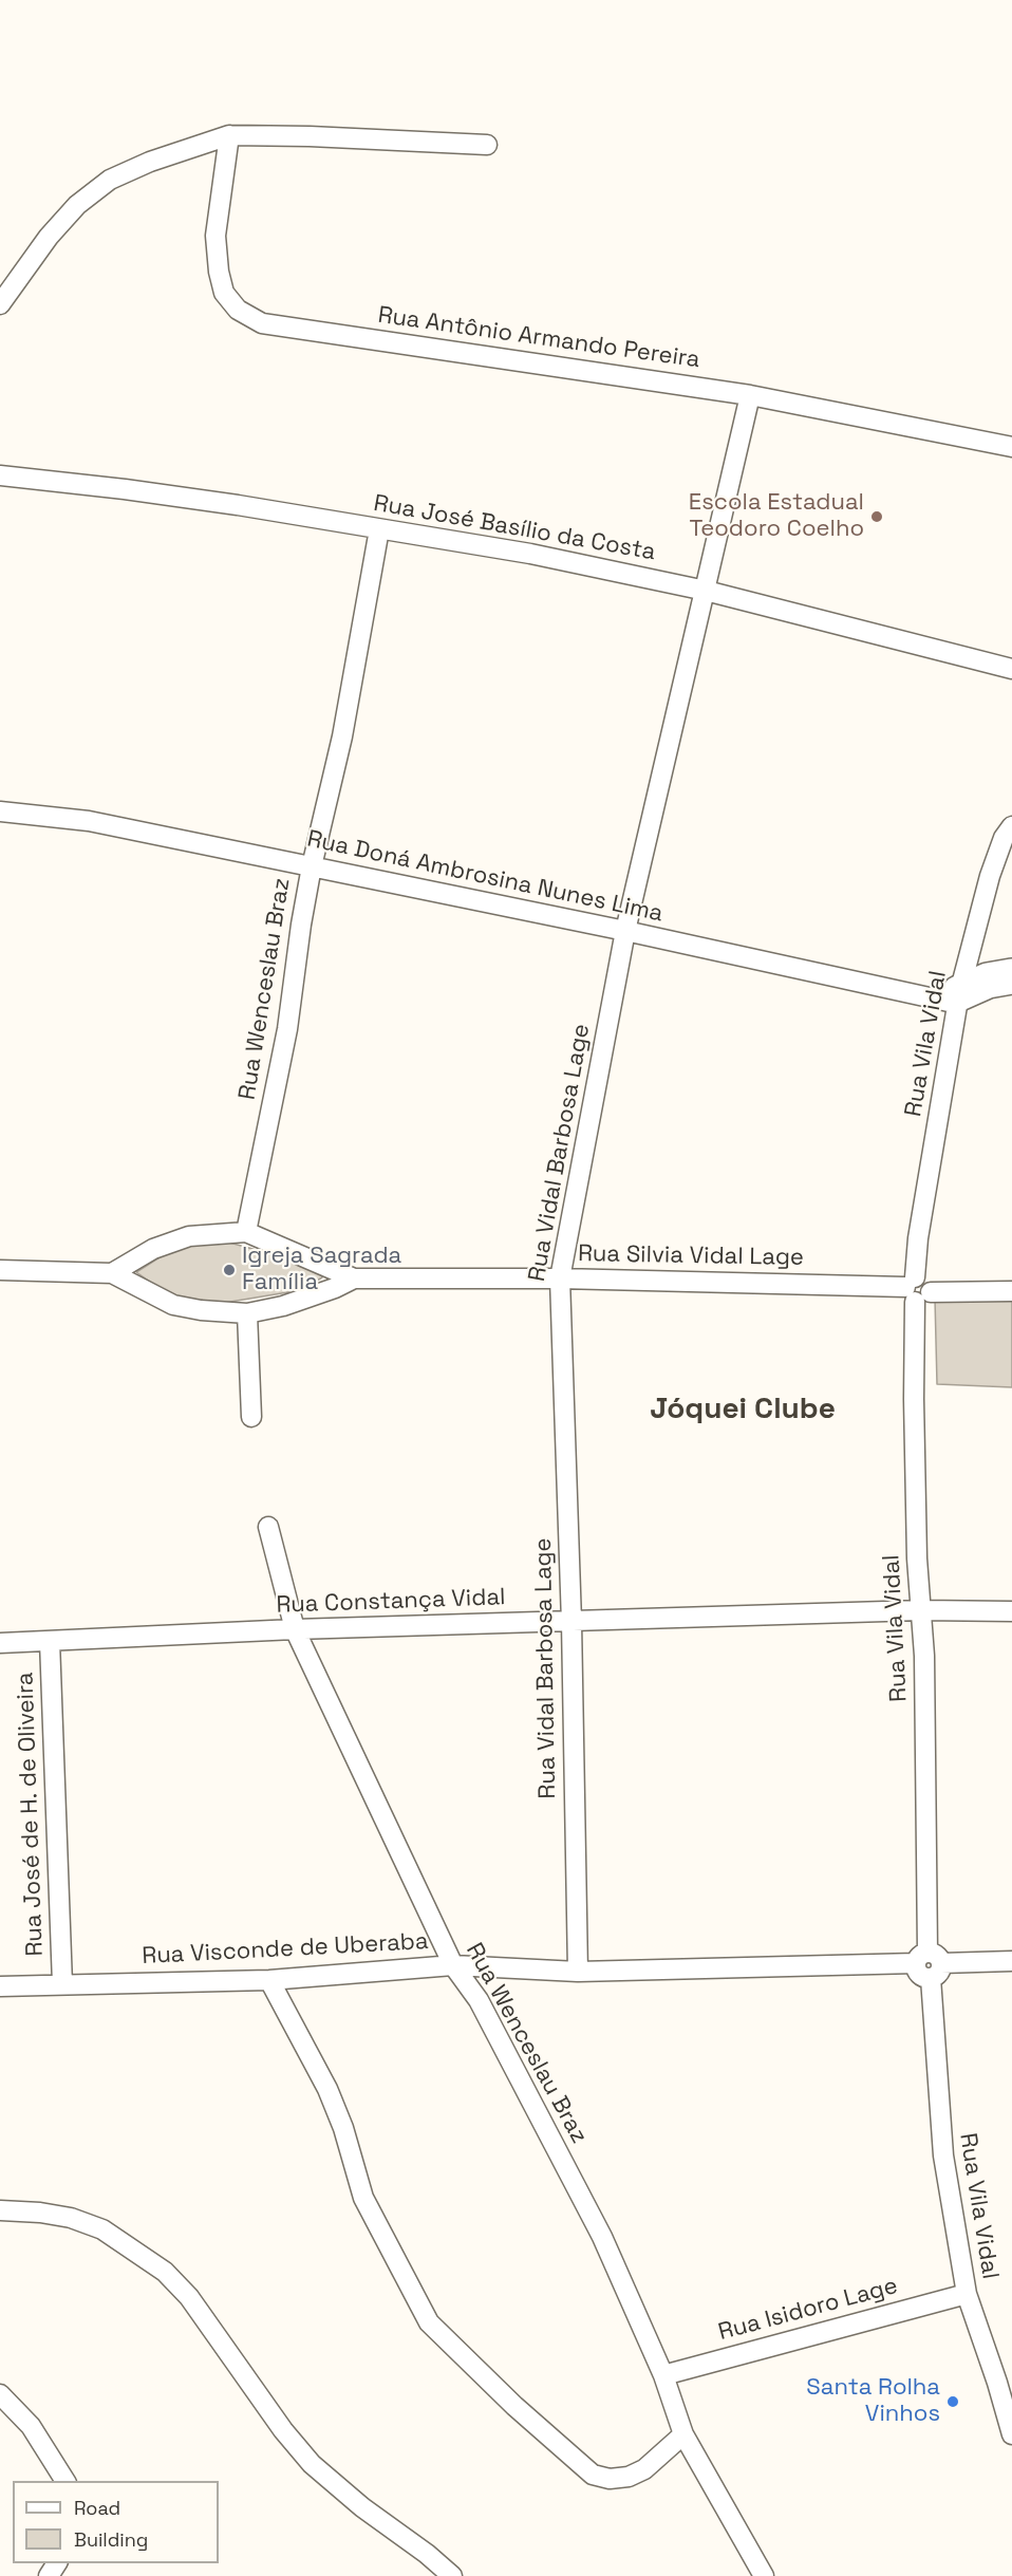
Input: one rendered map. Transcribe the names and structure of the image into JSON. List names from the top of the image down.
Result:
{
  "streets": {
    "street": [
      "Rua Antônio Armando Pereira",
      "Rua José Basílio da Costa",
      "Rua Doná Ambrosina Nunes Lima",
      "Rua Wenceslau Braz",
      "Rua Vila Vidal",
      "Rua Vidal Barbosa Lage",
      "Rua Silvia Vidal Lage",
      "Rua Constança Vidal",
      "Rua José de H. de Oliveira",
      "Rua Visconde de Uberaba",
      "Rua Isidoro Lage"
    ]
  },
  "crossings": [
    ["Rua Antônio Armando Pereira", "Rua Vidal Barbosa Lage"],
    ["Rua José Basílio da Costa", "Rua Wenceslau Braz"],
    ["Rua José Basílio da Costa", "Rua Vidal Barbosa Lage"],
    ["Rua Doná Ambrosina Nunes Lima", "Rua Wenceslau Braz"],
    ["Rua Doná Ambrosina Nunes Lima", "Rua Vila Vidal"],
    ["Rua Doná Ambrosina Nunes Lima", "Rua Vidal Barbosa Lage"],
    ["Rua Wenceslau Braz", "Rua Silvia Vidal Lage"],
    ["Rua Wenceslau Braz", "Rua Constança Vidal"],
    ["Rua Wenceslau Braz", "Rua Visconde de Uberaba"],
    ["Rua Wenceslau Braz", "Rua Isidoro Lage"],
    ["Rua Vila Vidal", "Rua Silvia Vidal Lage"],
    ["Rua Vila Vidal", "Rua Constança Vidal"],
    ["Rua Vila Vidal", "Rua Visconde de Uberaba"],
    ["Rua Vila Vidal", "Rua Isidoro Lage"],
    ["Rua Vidal Barbosa Lage", "Rua Silvia Vidal Lage"],
    ["Rua Vidal Barbosa Lage", "Rua Constança Vidal"],
    ["Rua Vidal Barbosa Lage", "Rua Visconde de Uberaba"],
    ["Rua Constança Vidal", "Rua José de H. de Oliveira"],
    ["Rua José de H. de Oliveira", "Rua Visconde de Uberaba"]
  ],
  "districts": ["Jóquei Clube"],
  "places": ["Escola Estadual Teodoro Coelho", "Igreja Sagrada Família", "Santa Rolha Vinhos"],
  "legend": ["Road", "Building"]
}
